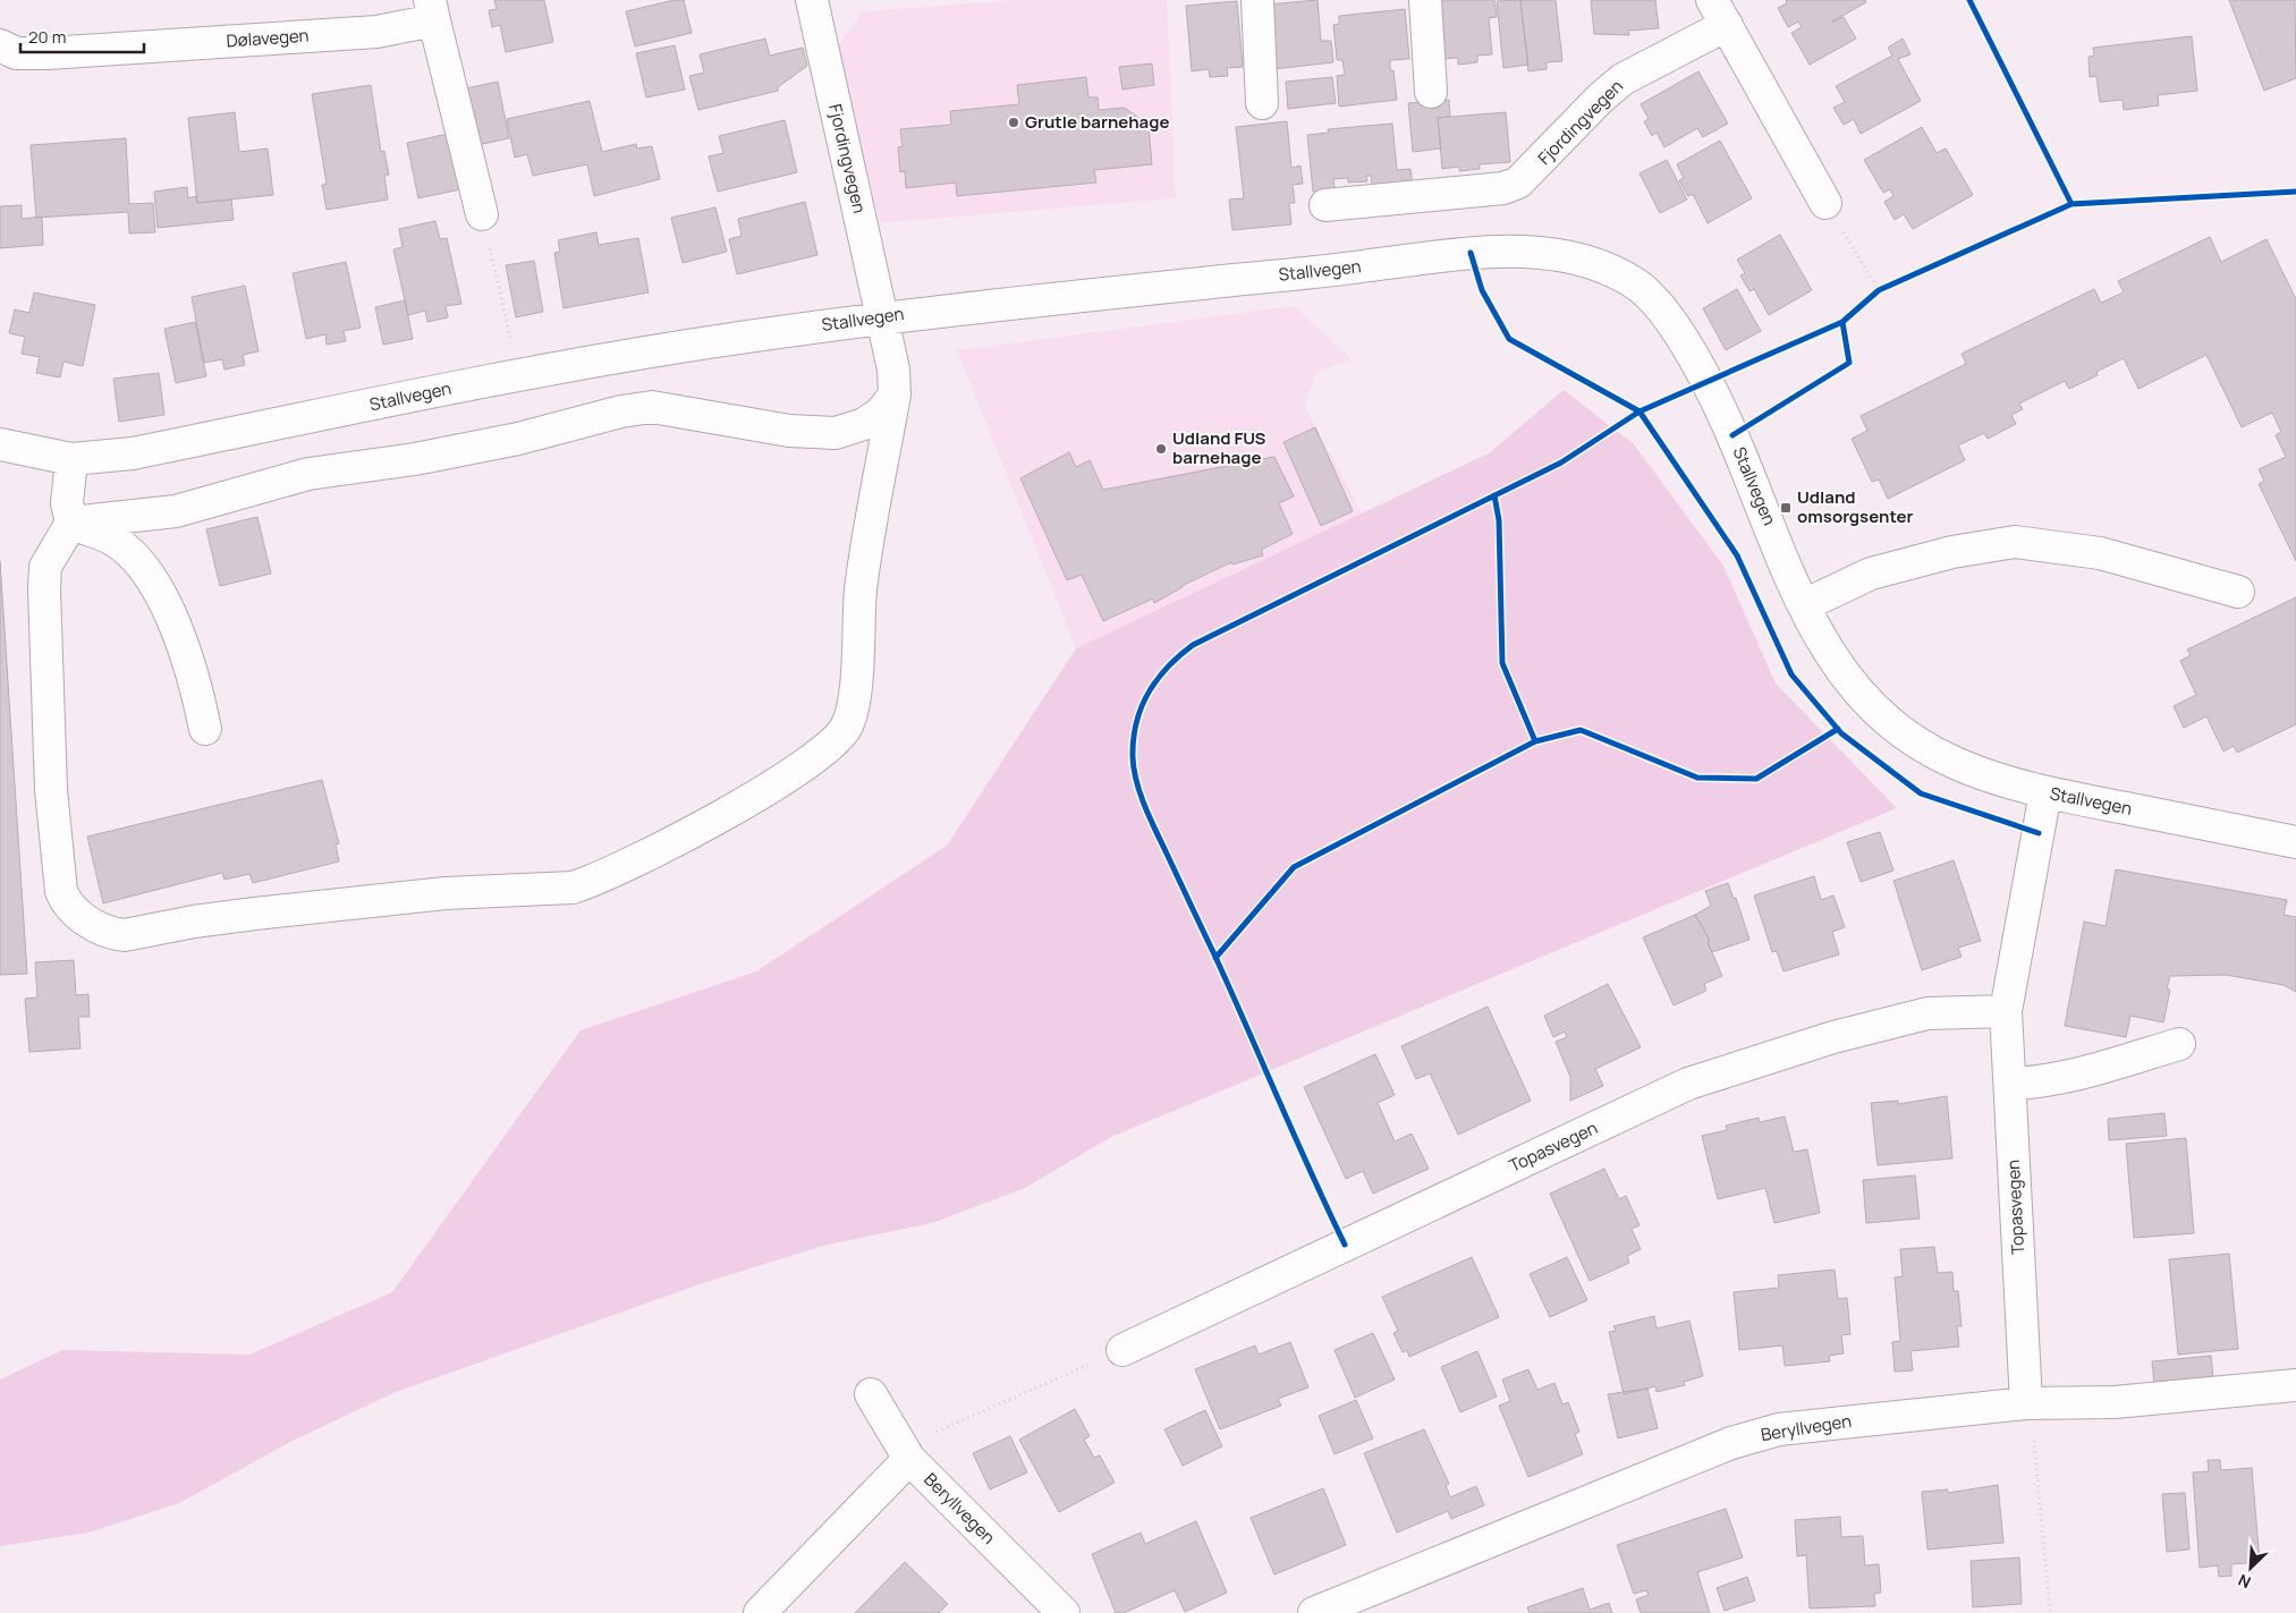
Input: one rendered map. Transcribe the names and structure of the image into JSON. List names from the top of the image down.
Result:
{
  "streets": {
    "street": [
      "Dølavegen",
      "Fjordingvegen",
      "Stallvegen",
      "Topasvegen",
      "Beryllvegen"
    ]
  },
  "crossings": [
    ["Fjordingvegen", "Stallvegen"],
    ["Stallvegen", "Topasvegen"],
    ["Topasvegen", "Beryllvegen"]
  ],
  "places": {
    "other": ["Grutle barnehage", "Udland FUS barnehage"],
    "transit": ["Udland omsorgsenter"]
  },
  "scale_bar": "20 m",
  "north": "bottom left"
}
